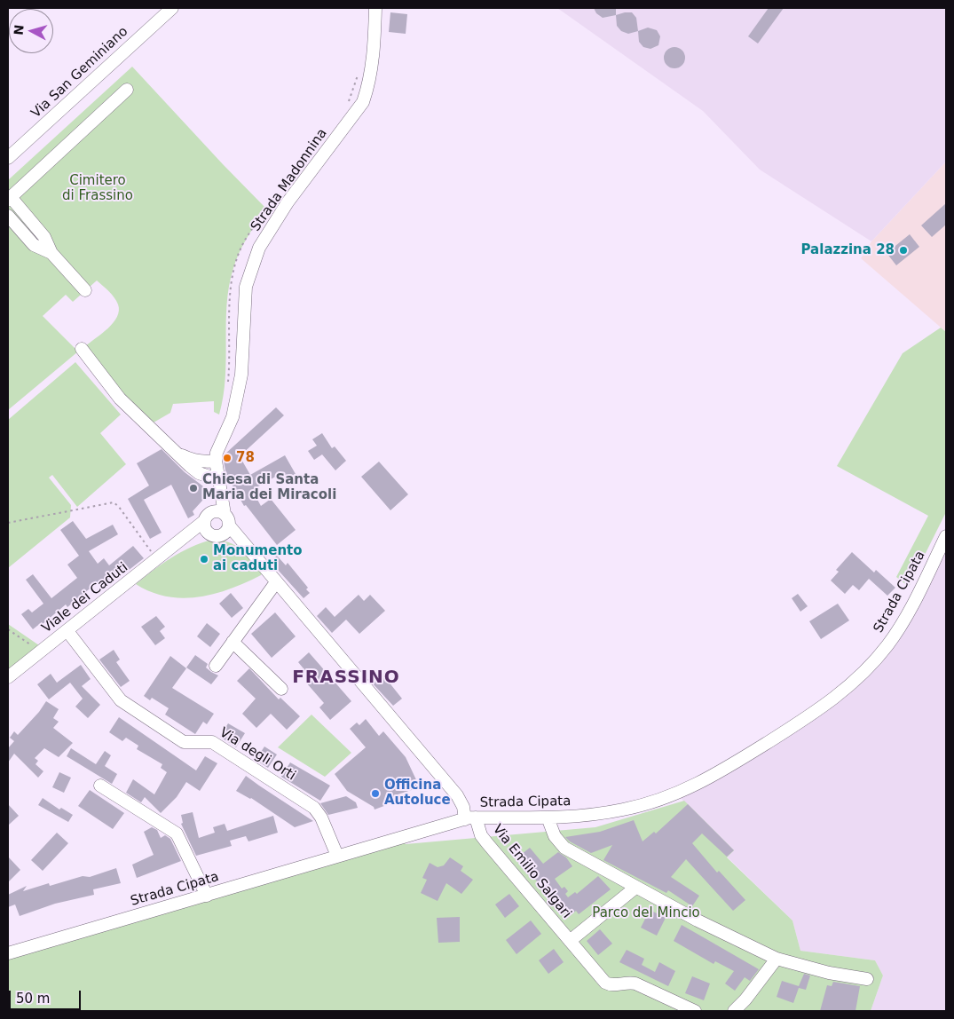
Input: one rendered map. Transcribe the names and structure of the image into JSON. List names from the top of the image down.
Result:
{
  "streets": {
    "street": [
      "Via San Geminiano",
      "Strada Madonnina",
      "Strada Cipata",
      "Viale dei Caduti",
      "Via degli Orti",
      "Via Emilio Salgari"
    ]
  },
  "crossings": [
    ["Strada Cipata", "Via degli Orti"],
    ["Strada Cipata", "Via Emilio Salgari"],
    ["Viale dei Caduti", "Via degli Orti"],
    ["Viale dei Caduti", "Via Emilio Salgari"]
  ],
  "districts": ["FRASSINO"],
  "parks": ["Cimitero di Frassino", "Parco del Mincio"],
  "places": [
    "Palazzina 28",
    "78",
    "Chiesa di Santa Maria dei Miracoli",
    "Monumento ai caduti",
    "Officina Autoluce"
  ],
  "scale_bar": "50 m",
  "north": "left"
}
